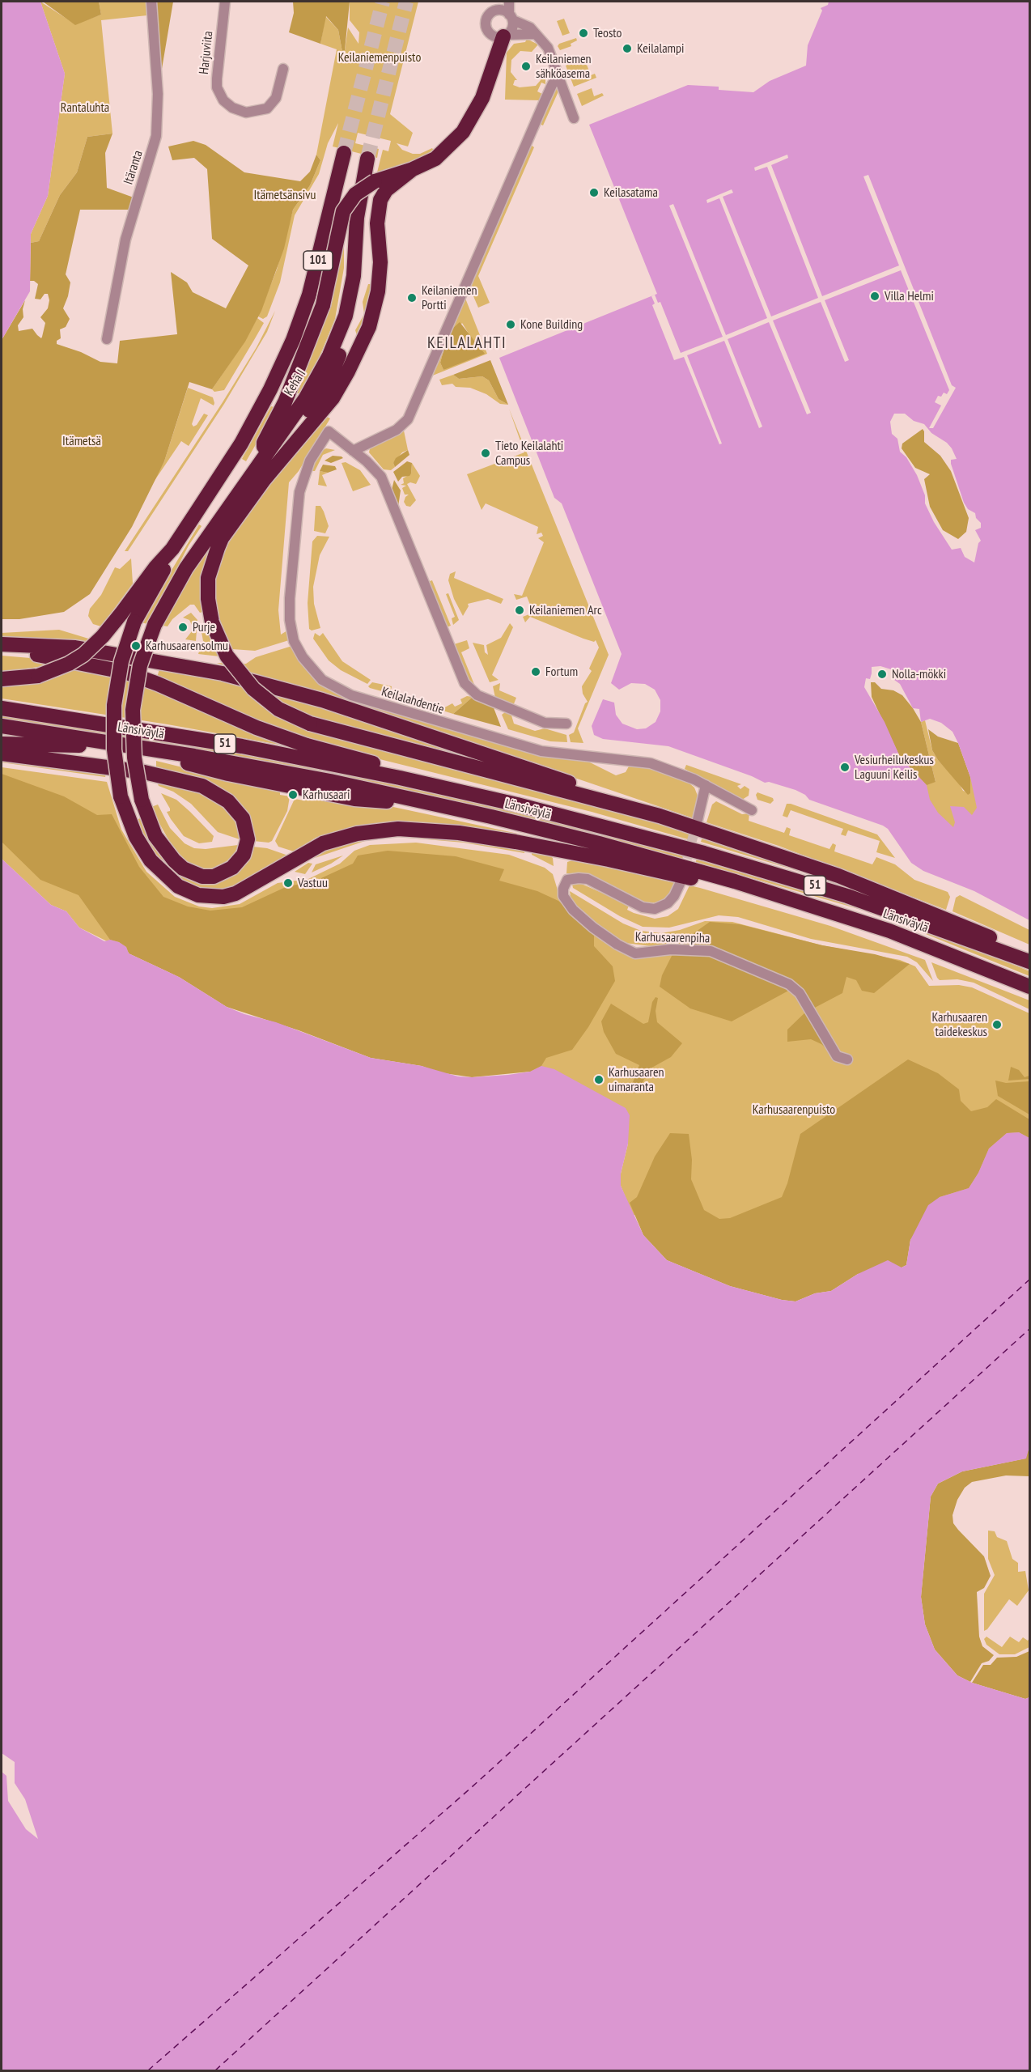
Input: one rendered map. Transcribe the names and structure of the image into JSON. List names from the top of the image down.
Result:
{
  "streets": {
    "highway": [
      "101",
      "Kehä I",
      "Länsiväylä",
      "51"
    ],
    "street": [
      "Harjuviita",
      "Itäranta",
      "Keilalahdentie",
      "Karhusaarenpiha"
    ]
  },
  "districts": ["KEILALAHTI"],
  "parks": [
    "Keilaniemenpuisto",
    "Rantaluhta",
    "Itämetsänsivu",
    "Itämetsä",
    "Karhusaarenpuisto"
  ],
  "places": [
    "Teosto",
    "Keilalampi",
    "Keilaniemen sähköasema",
    "Keilasatama",
    "Villa Helmi",
    "Keilaniemen Portti",
    "Kone Building",
    "Tieto Keilalahti Campus",
    "Keilaniemen Arc",
    "Purje",
    "Karhusaarensolmu",
    "Fortum",
    "Nolla-mökki",
    "Vesiurheilukeskus Laguuni Keilis",
    "Karhusaari",
    "Vastuu",
    "Karhusaaren taidekeskus",
    "Karhusaaren uimaranta"
  ]
}
